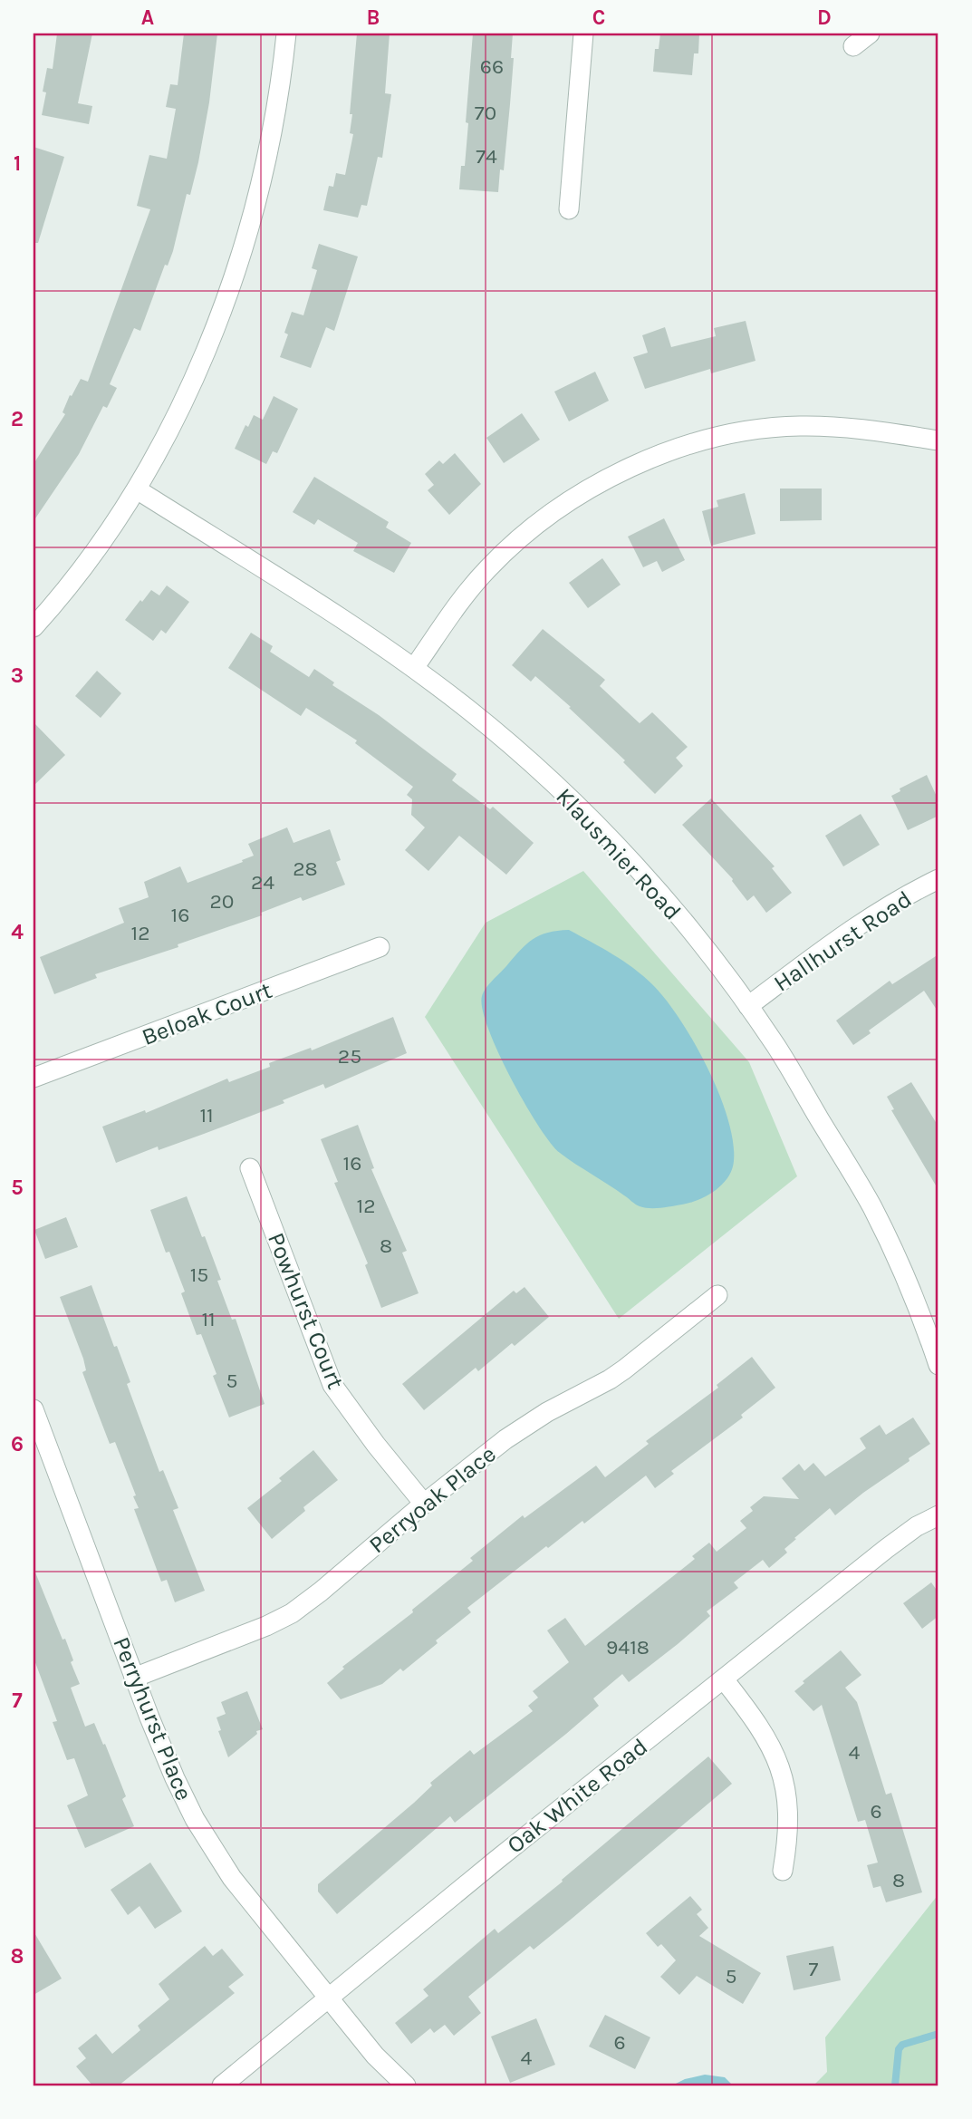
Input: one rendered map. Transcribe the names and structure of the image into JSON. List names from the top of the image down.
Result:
{
  "streets": {
    "street": [
      "Klausmier Road",
      "Hallhurst Road",
      "Beloak Court",
      "Powhurst Court",
      "Perryoak Place",
      "Perryhurst Place",
      "Oak White Road"
    ]
  },
  "crossings": [
    ["Klausmier Road", "Hallhurst Road"],
    ["Powhurst Court", "Perryoak Place"],
    ["Perryoak Place", "Perryhurst Place"],
    ["Perryhurst Place", "Oak White Road"]
  ],
  "house_numbers": [
    "66",
    "70",
    "74",
    "28",
    "24",
    "20",
    "16",
    "12",
    "25",
    "11",
    "16",
    "12",
    "8",
    "15",
    "11",
    "5",
    "9418",
    "4",
    "6",
    "8",
    "7",
    "5",
    "6",
    "4"
  ],
  "grid": {
    "columns": [
      "A",
      "B",
      "C",
      "D"
    ],
    "rows": [
      "1",
      "2",
      "3",
      "4",
      "5",
      "6",
      "7",
      "8"
    ]
  }
}
